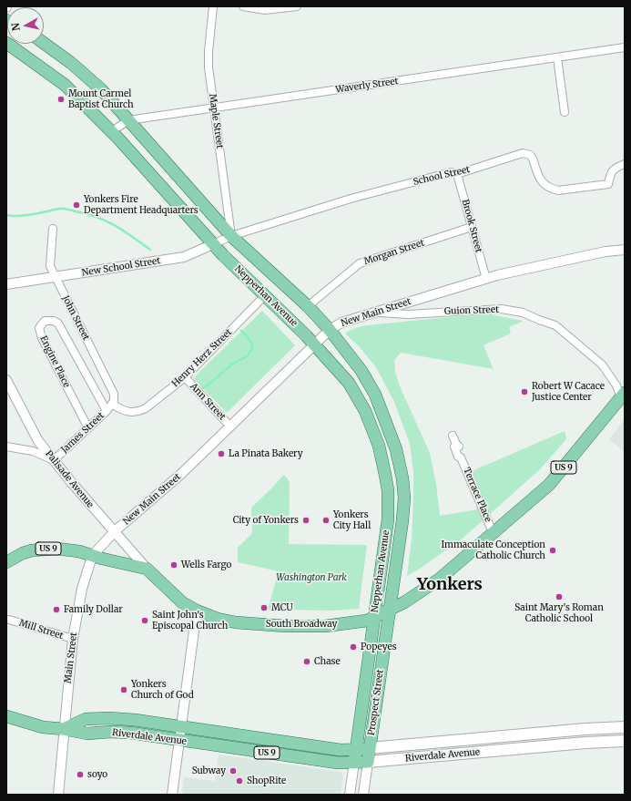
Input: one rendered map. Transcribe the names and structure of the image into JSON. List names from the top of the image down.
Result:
{
  "streets": {
    "main road": [
      "Nepperhan Avenue",
      "US 9",
      "South Broadway",
      "Prospect Street",
      "Riverdale Avenue"
    ],
    "street": [
      "Waverly Street",
      "Maple Street",
      "School Street",
      "Brook Street",
      "Morgan Street",
      "New School Street",
      "Guion Street",
      "New Main Street",
      "John Street",
      "Henry Herz Street",
      "Engine Place",
      "Ann Street",
      "James Street",
      "Palisade Avenue",
      "Terrace Place",
      "Mill Street",
      "Main Street"
    ]
  },
  "crossings": [
    ["Waverly Street", "Maple Street"],
    ["Waverly Street", "Nepperhan Avenue"],
    ["Maple Street", "School Street"],
    ["Maple Street", "New School Street"],
    ["Maple Street", "Nepperhan Avenue"],
    ["School Street", "Brook Street"],
    ["School Street", "New School Street"],
    ["School Street", "Nepperhan Avenue"],
    ["Brook Street", "Morgan Street"],
    ["Brook Street", "New Main Street"],
    ["Morgan Street", "Nepperhan Avenue"],
    ["New School Street", "Nepperhan Avenue"],
    ["New School Street", "John Street"],
    ["Nepperhan Avenue", "New Main Street"],
    ["Nepperhan Avenue", "Henry Herz Street"],
    ["Nepperhan Avenue", "South Broadway"],
    ["Nepperhan Avenue", "Prospect Street"],
    ["Guion Street", "New Main Street"],
    ["Guion Street", "South Broadway"],
    ["New Main Street", "Ann Street"],
    ["New Main Street", "Palisade Avenue"],
    ["New Main Street", "Main Street"],
    ["John Street", "Henry Herz Street"],
    ["John Street", "James Street"],
    ["Henry Herz Street", "Ann Street"],
    ["Henry Herz Street", "James Street"],
    ["Engine Place", "James Street"],
    ["James Street", "Palisade Avenue"],
    ["US 9", "Palisade Avenue"],
    ["US 9", "South Broadway"],
    ["US 9", "Main Street"],
    ["US 9", "Riverdale Avenue"],
    ["Palisade Avenue", "South Broadway"],
    ["Palisade Avenue", "Main Street"],
    ["Terrace Place", "South Broadway"],
    ["South Broadway", "Prospect Street"],
    ["Mill Street", "Main Street"],
    ["Main Street", "Riverdale Avenue"],
    ["Prospect Street", "Riverdale Avenue"]
  ],
  "districts": ["Yonkers"],
  "parks": ["Washington Park"],
  "places": [
    "Mount Carmel Baptist Church",
    "Yonkers Fire Department Headquarters",
    "Robert W Cacace Justice Center",
    "La Pinata Bakery",
    "City of Yonkers",
    "Yonkers City Hall",
    "Immaculate Conception Catholic Church",
    "Wells Fargo",
    "Saint Mary's Roman Catholic School",
    "MCU",
    "Family Dollar",
    "Saint John's Episcopal Church",
    "Popeyes",
    "Chase",
    "Yonkers Church of God",
    "Subway",
    "soyo",
    "ShopRite"
  ],
  "north": "left"
}
